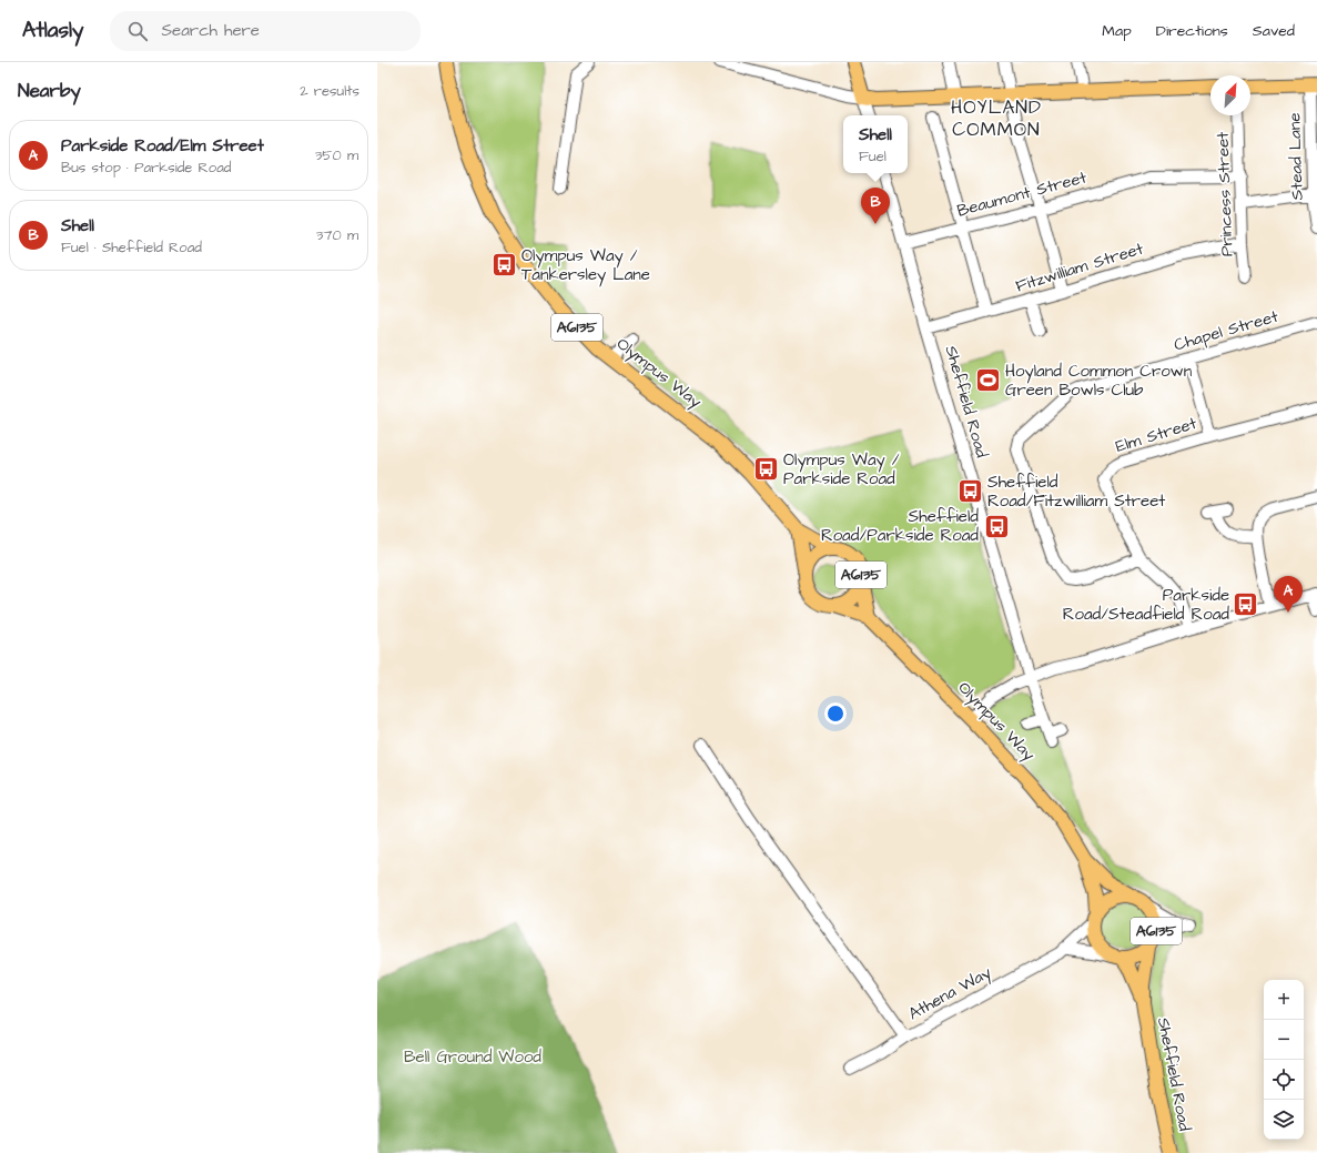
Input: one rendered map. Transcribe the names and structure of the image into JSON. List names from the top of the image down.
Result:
{
  "streets": {
    "main road": ["A6135", "Olympus Way", "Sheffield Road"],
    "street": [
      "Stead Lane",
      "Beaumont Street",
      "Princess Street",
      "Fitzwilliam Street",
      "Chapel Street",
      "Elm Street",
      "Athena Way"
    ]
  },
  "crossings": [
    ["Beaumont Street", "Princess Street"],
    ["Beaumont Street", "Sheffield Road"],
    ["Princess Street", "Fitzwilliam Street"],
    ["Fitzwilliam Street", "Sheffield Road"],
    ["A6135", "Olympus Way"],
    ["A6135", "Sheffield Road"],
    ["A6135", "Athena Way"],
    ["Chapel Street", "Elm Street"],
    ["Olympus Way", "Sheffield Road"],
    ["Olympus Way", "Athena Way"],
    ["Sheffield Road", "Athena Way"]
  ],
  "districts": ["HOYLAND COMMON"],
  "parks": ["Bell Ground Wood"],
  "places": {
    "bus stop": [
      "Olympus Way / Tankersley Lane",
      "Olympus Way / Parkside Road",
      "Sheffield Road/Fitzwilliam Street",
      "Sheffield Road/Parkside Road",
      "Parkside Road/Steadfield Road"
    ],
    "sports": ["Hoyland Common Crown Green Bowls Club"]
  },
  "north": "top right",
  "page": {
    "header": "Atlasly",
    "search": "Search here",
    "nav": ["Map", "Directions", "Saved"],
    "heading": ["Nearby", "2 results"],
    "popup": ["Shell", "Fuel"],
    "list": [
      {
        "mark": "A",
        "name": "Parkside Road/Elm Street",
        "note": "Bus stop · Parkside Road",
        "value": "350 m"
      },
      {
        "mark": "B",
        "name": "Shell",
        "note": "Fuel · Sheffield Road",
        "value": "370 m"
      }
    ],
    "pins": ["B", "A"],
    "map_buttons": ["+", "−"]
  }
}
